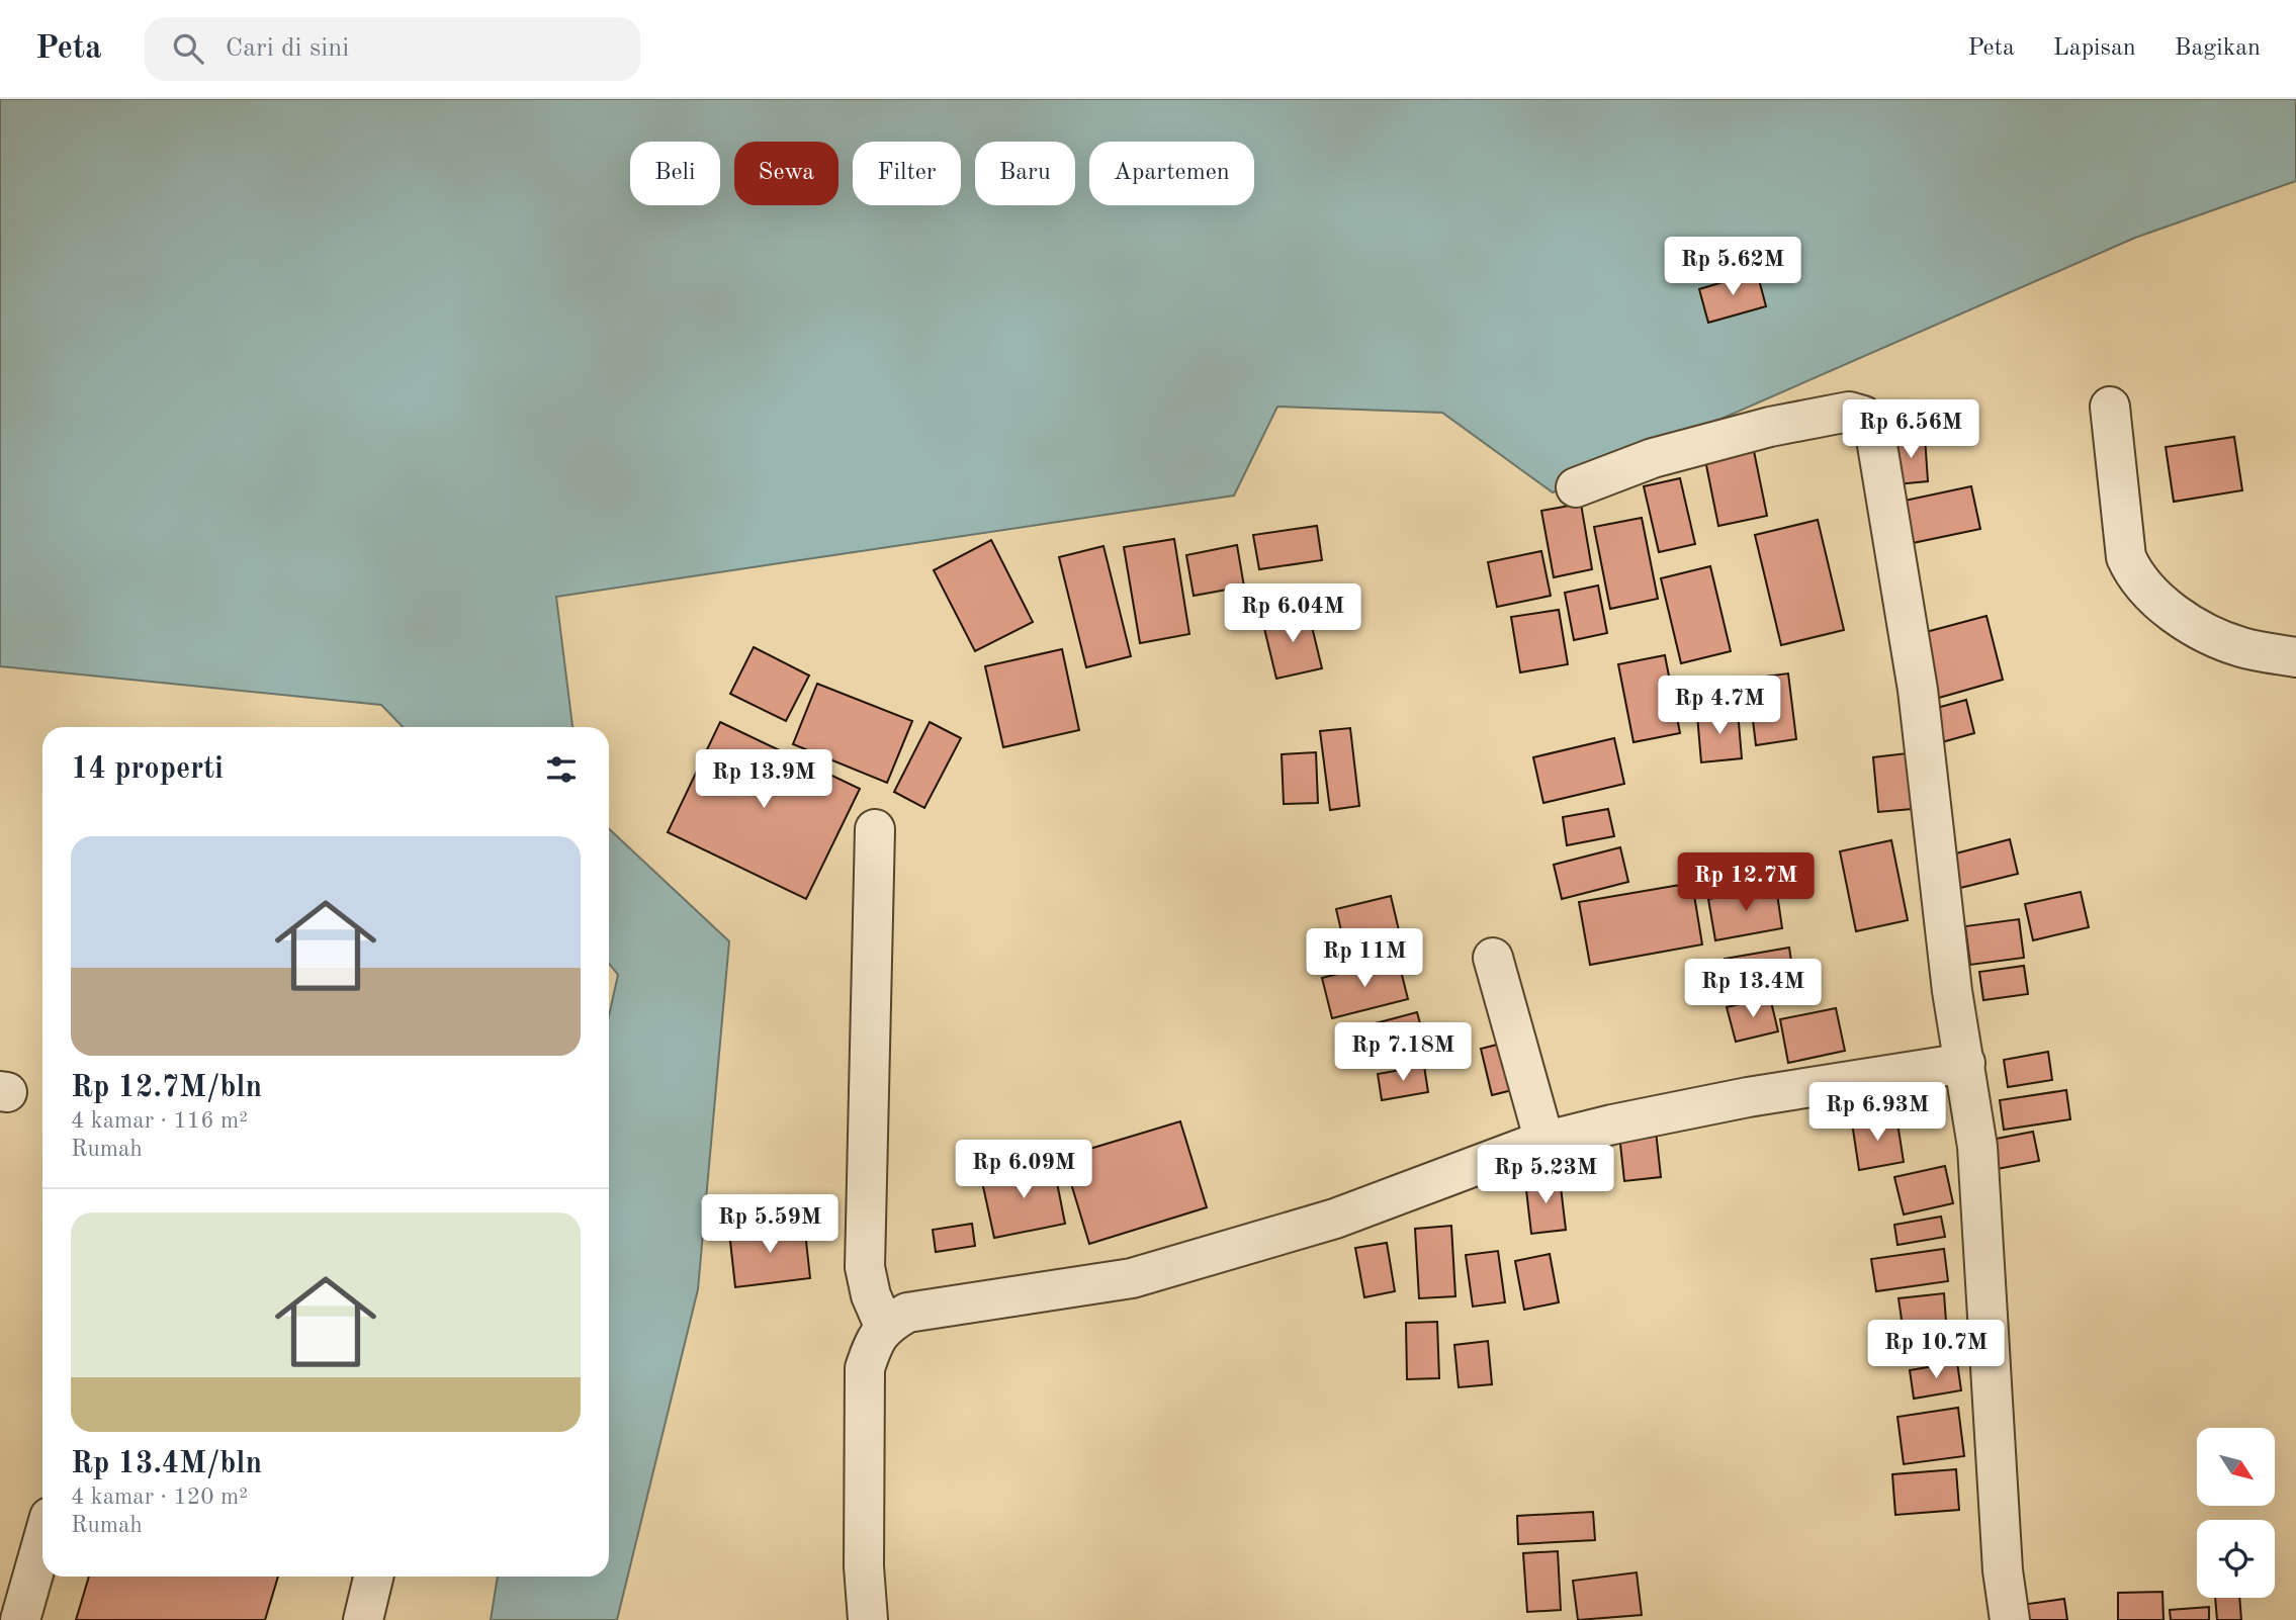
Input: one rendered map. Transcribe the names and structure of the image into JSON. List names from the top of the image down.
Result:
{
  "north": "bottom right",
  "page": {
    "header": "Peta",
    "search": "Cari di sini",
    "nav": ["Peta", "Lapisan", "Bagikan"],
    "chip": [
      "Beli",
      "Sewa",
      "Filter",
      "Baru",
      "Apartemen"
    ],
    "price": [
      "Rp 5.62M",
      "Rp 6.56M",
      "Rp 6.04M",
      "Rp 4.7M",
      "Rp 13.9M",
      "Rp 12.7M",
      "Rp 11M",
      "Rp 13.4M",
      "Rp 7.18M",
      "Rp 6.93M",
      "Rp 6.09M",
      "Rp 5.23M",
      "Rp 5.59M",
      "Rp 10.7M"
    ],
    "heading": "14 properti",
    "list": [
      {
        "name": "Rp 12.7M/bln",
        "note": "4 kamar · 116 m² · Rumah"
      },
      {
        "name": "Rp 13.4M/bln",
        "note": "4 kamar · 120 m² · Rumah"
      }
    ]
  }
}
